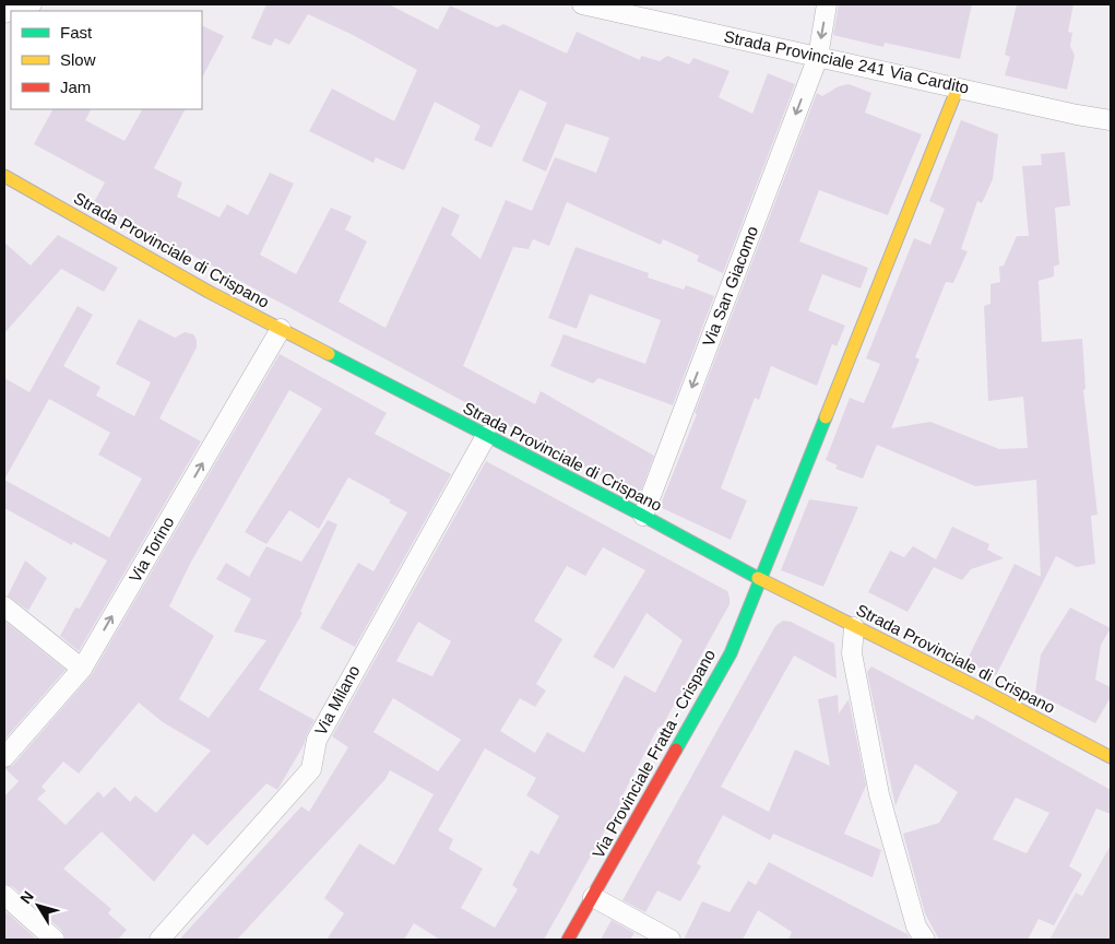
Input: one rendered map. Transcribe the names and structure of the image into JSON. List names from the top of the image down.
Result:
{
  "streets": {
    "street": [
      "Strada Provinciale 241 Via Cardito",
      "Strada Provinciale di Crispano",
      "Via San Giacomo",
      "Via Torino",
      "Via Milano",
      "Via Provinciale Fratta - Crispano"
    ]
  },
  "crossings": [
    ["Strada Provinciale 241 Via Cardito", "Via San Giacomo"],
    ["Strada Provinciale 241 Via Cardito", "Via Provinciale Fratta - Crispano"],
    ["Strada Provinciale di Crispano", "Via San Giacomo"],
    ["Strada Provinciale di Crispano", "Via Torino"],
    ["Strada Provinciale di Crispano", "Via Milano"],
    ["Strada Provinciale di Crispano", "Via Provinciale Fratta - Crispano"]
  ],
  "one_way": ["Via San Giacomo", "Via Torino"],
  "legend": ["Fast", "Slow", "Jam"],
  "north": "top left"
}
